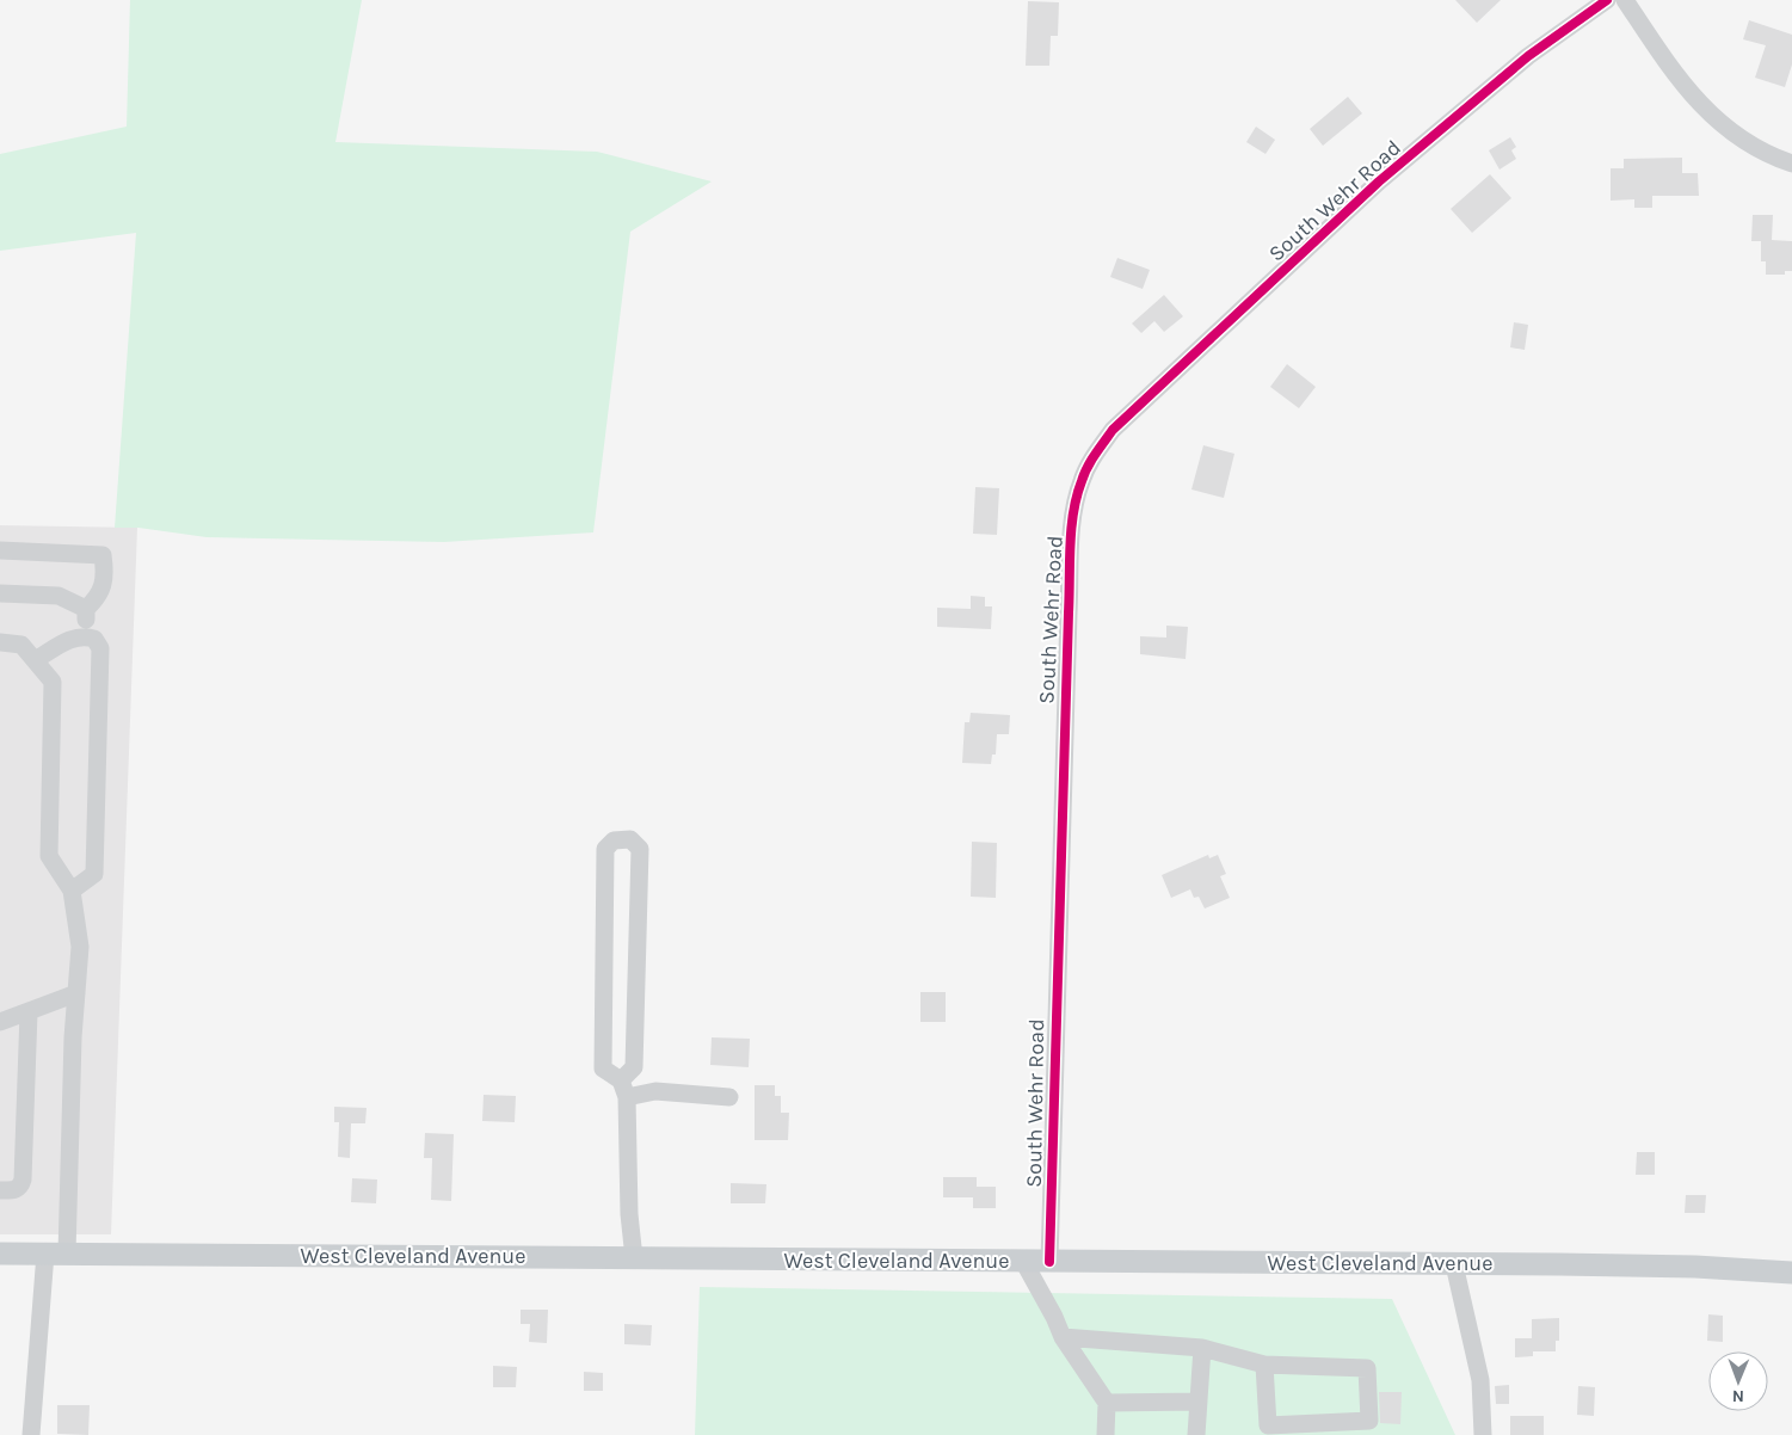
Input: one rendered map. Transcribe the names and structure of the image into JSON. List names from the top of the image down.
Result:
{
  "streets": {
    "main road": ["West Cleveland Avenue"],
    "street": ["South Wehr Road"]
  },
  "crossings": [
    ["South Wehr Road", "West Cleveland Avenue"]
  ],
  "north": "bottom"
}
